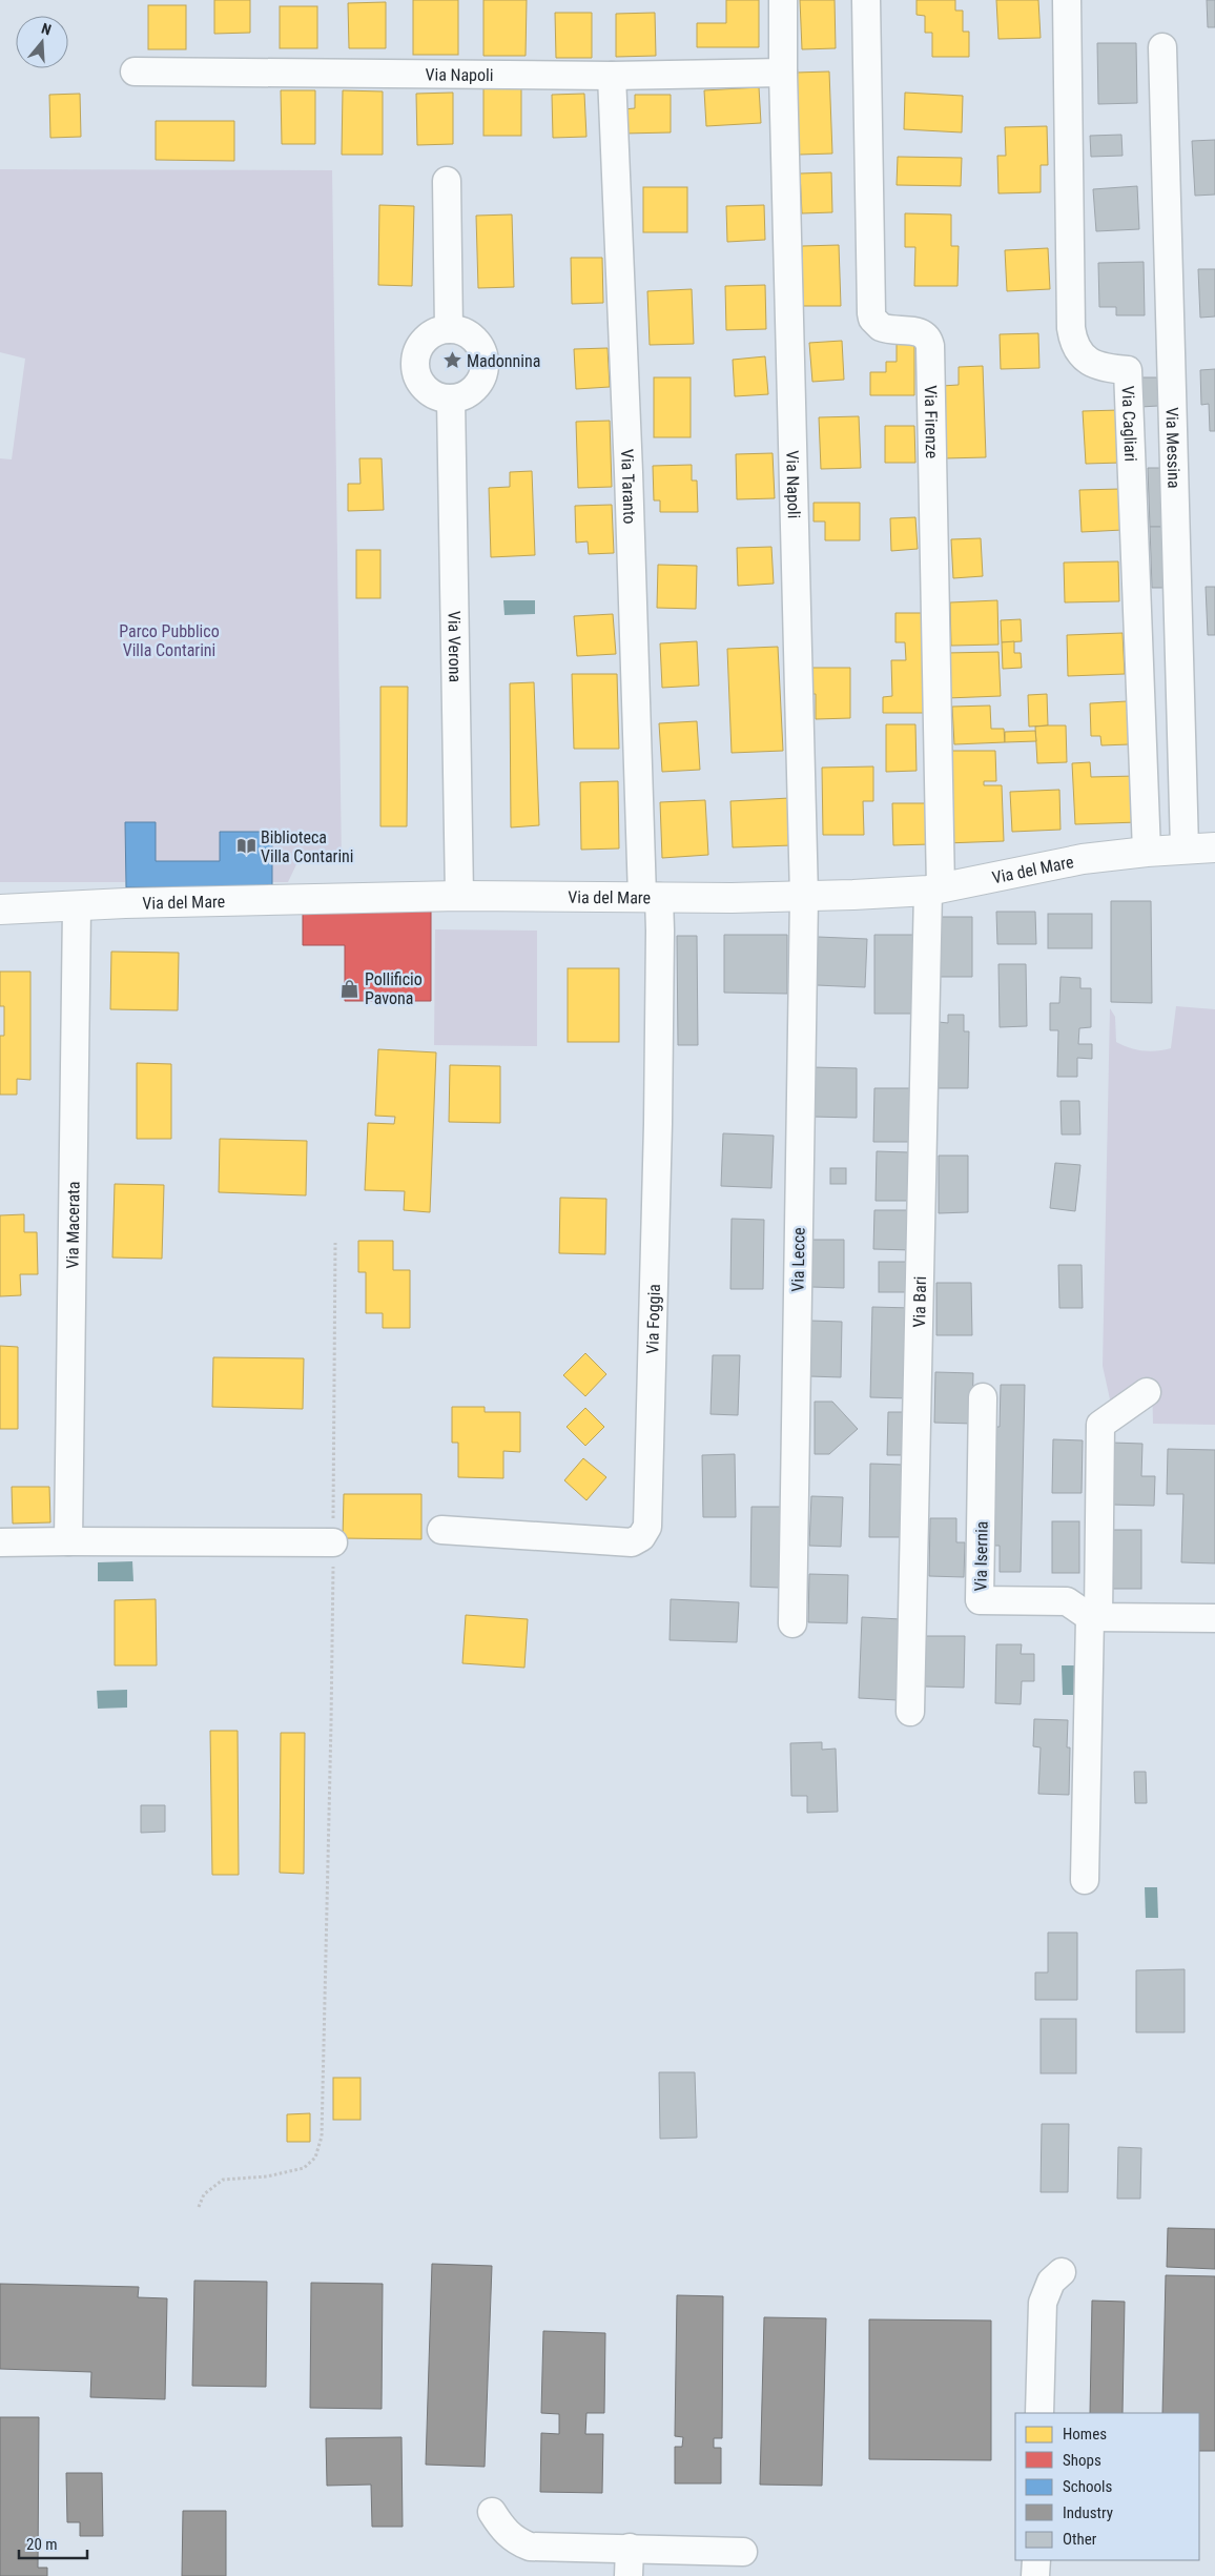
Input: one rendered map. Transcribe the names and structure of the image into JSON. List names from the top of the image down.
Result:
{
  "streets": {
    "main road": ["Via del Mare"],
    "street": [
      "Via Napoli",
      "Via Firenze",
      "Via Cagliari",
      "Via Messina",
      "Via Taranto",
      "Via Verona",
      "Via Macerata",
      "Via Lecce",
      "Via Bari",
      "Via Foggia",
      "Via Isernia"
    ]
  },
  "crossings": [
    ["Via Napoli", "Via Taranto"],
    ["Via Napoli", "Via del Mare"],
    ["Via Napoli", "Via Lecce"],
    ["Via Firenze", "Via del Mare"],
    ["Via Firenze", "Via Bari"],
    ["Via Cagliari", "Via del Mare"],
    ["Via Messina", "Via del Mare"],
    ["Via Taranto", "Via del Mare"],
    ["Via Taranto", "Via Foggia"],
    ["Via Verona", "Via del Mare"],
    ["Via del Mare", "Via Macerata"],
    ["Via del Mare", "Via Lecce"],
    ["Via del Mare", "Via Bari"],
    ["Via del Mare", "Via Foggia"]
  ],
  "parks": ["Parco Pubblico Villa Contarini"],
  "places": {
    "place": ["Madonnina"],
    "library": ["Biblioteca Villa Contarini"],
    "shop": ["Pollificio Pavona"]
  },
  "legend": [
    "Homes",
    "Shops",
    "Schools",
    "Industry",
    "Other"
  ],
  "scale_bar": "20 m",
  "north": "top"
}
